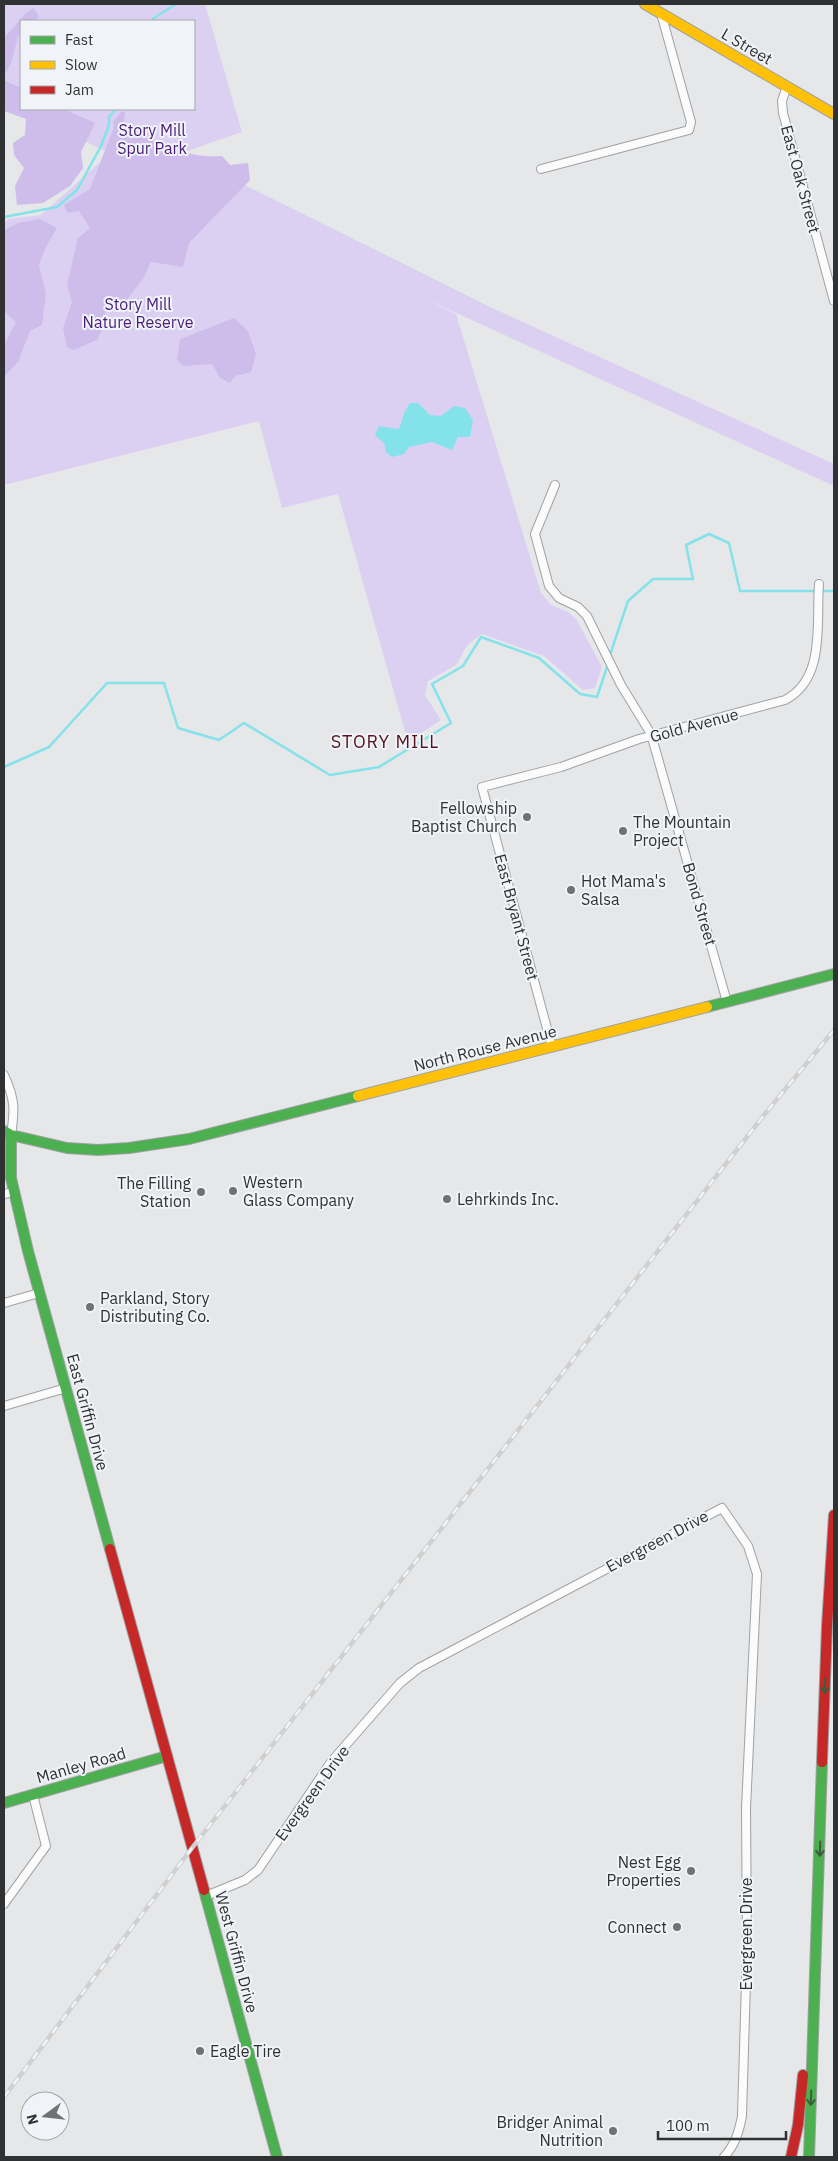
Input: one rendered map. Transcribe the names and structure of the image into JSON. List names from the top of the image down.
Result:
{
  "streets": {
    "main road": [
      "L Street",
      "North Rouse Avenue",
      "East Griffin Drive",
      "Manley Road",
      "West Griffin Drive"
    ],
    "street": [
      "East Oak Street",
      "Gold Avenue",
      "Bond Street",
      "East Bryant Street",
      "Evergreen Drive"
    ]
  },
  "crossings": [
    ["L Street", "East Oak Street"],
    ["Gold Avenue", "Bond Street"],
    ["Gold Avenue", "East Bryant Street"],
    ["Bond Street", "North Rouse Avenue"],
    ["East Bryant Street", "North Rouse Avenue"],
    ["North Rouse Avenue", "East Griffin Drive"],
    ["East Griffin Drive", "Manley Road"],
    ["East Griffin Drive", "West Griffin Drive"],
    ["Evergreen Drive", "West Griffin Drive"],
    ["Manley Road", "West Griffin Drive"]
  ],
  "districts": ["STORY MILL"],
  "parks": ["Story Mill Spur Park", "Story Mill Nature Reserve"],
  "places": [
    "Fellowship Baptist Church",
    "The Mountain Project",
    "Hot Mama's Salsa",
    "Western Glass Company",
    "The Filling Station",
    "Lehrkinds Inc.",
    "Parkland, Story Distributing Co.",
    "Nest Egg Properties",
    "Connect",
    "Eagle Tire",
    "Bridger Animal Nutrition"
  ],
  "legend": ["Fast", "Slow", "Jam"],
  "scale_bar": "100 m",
  "north": "left"
}
